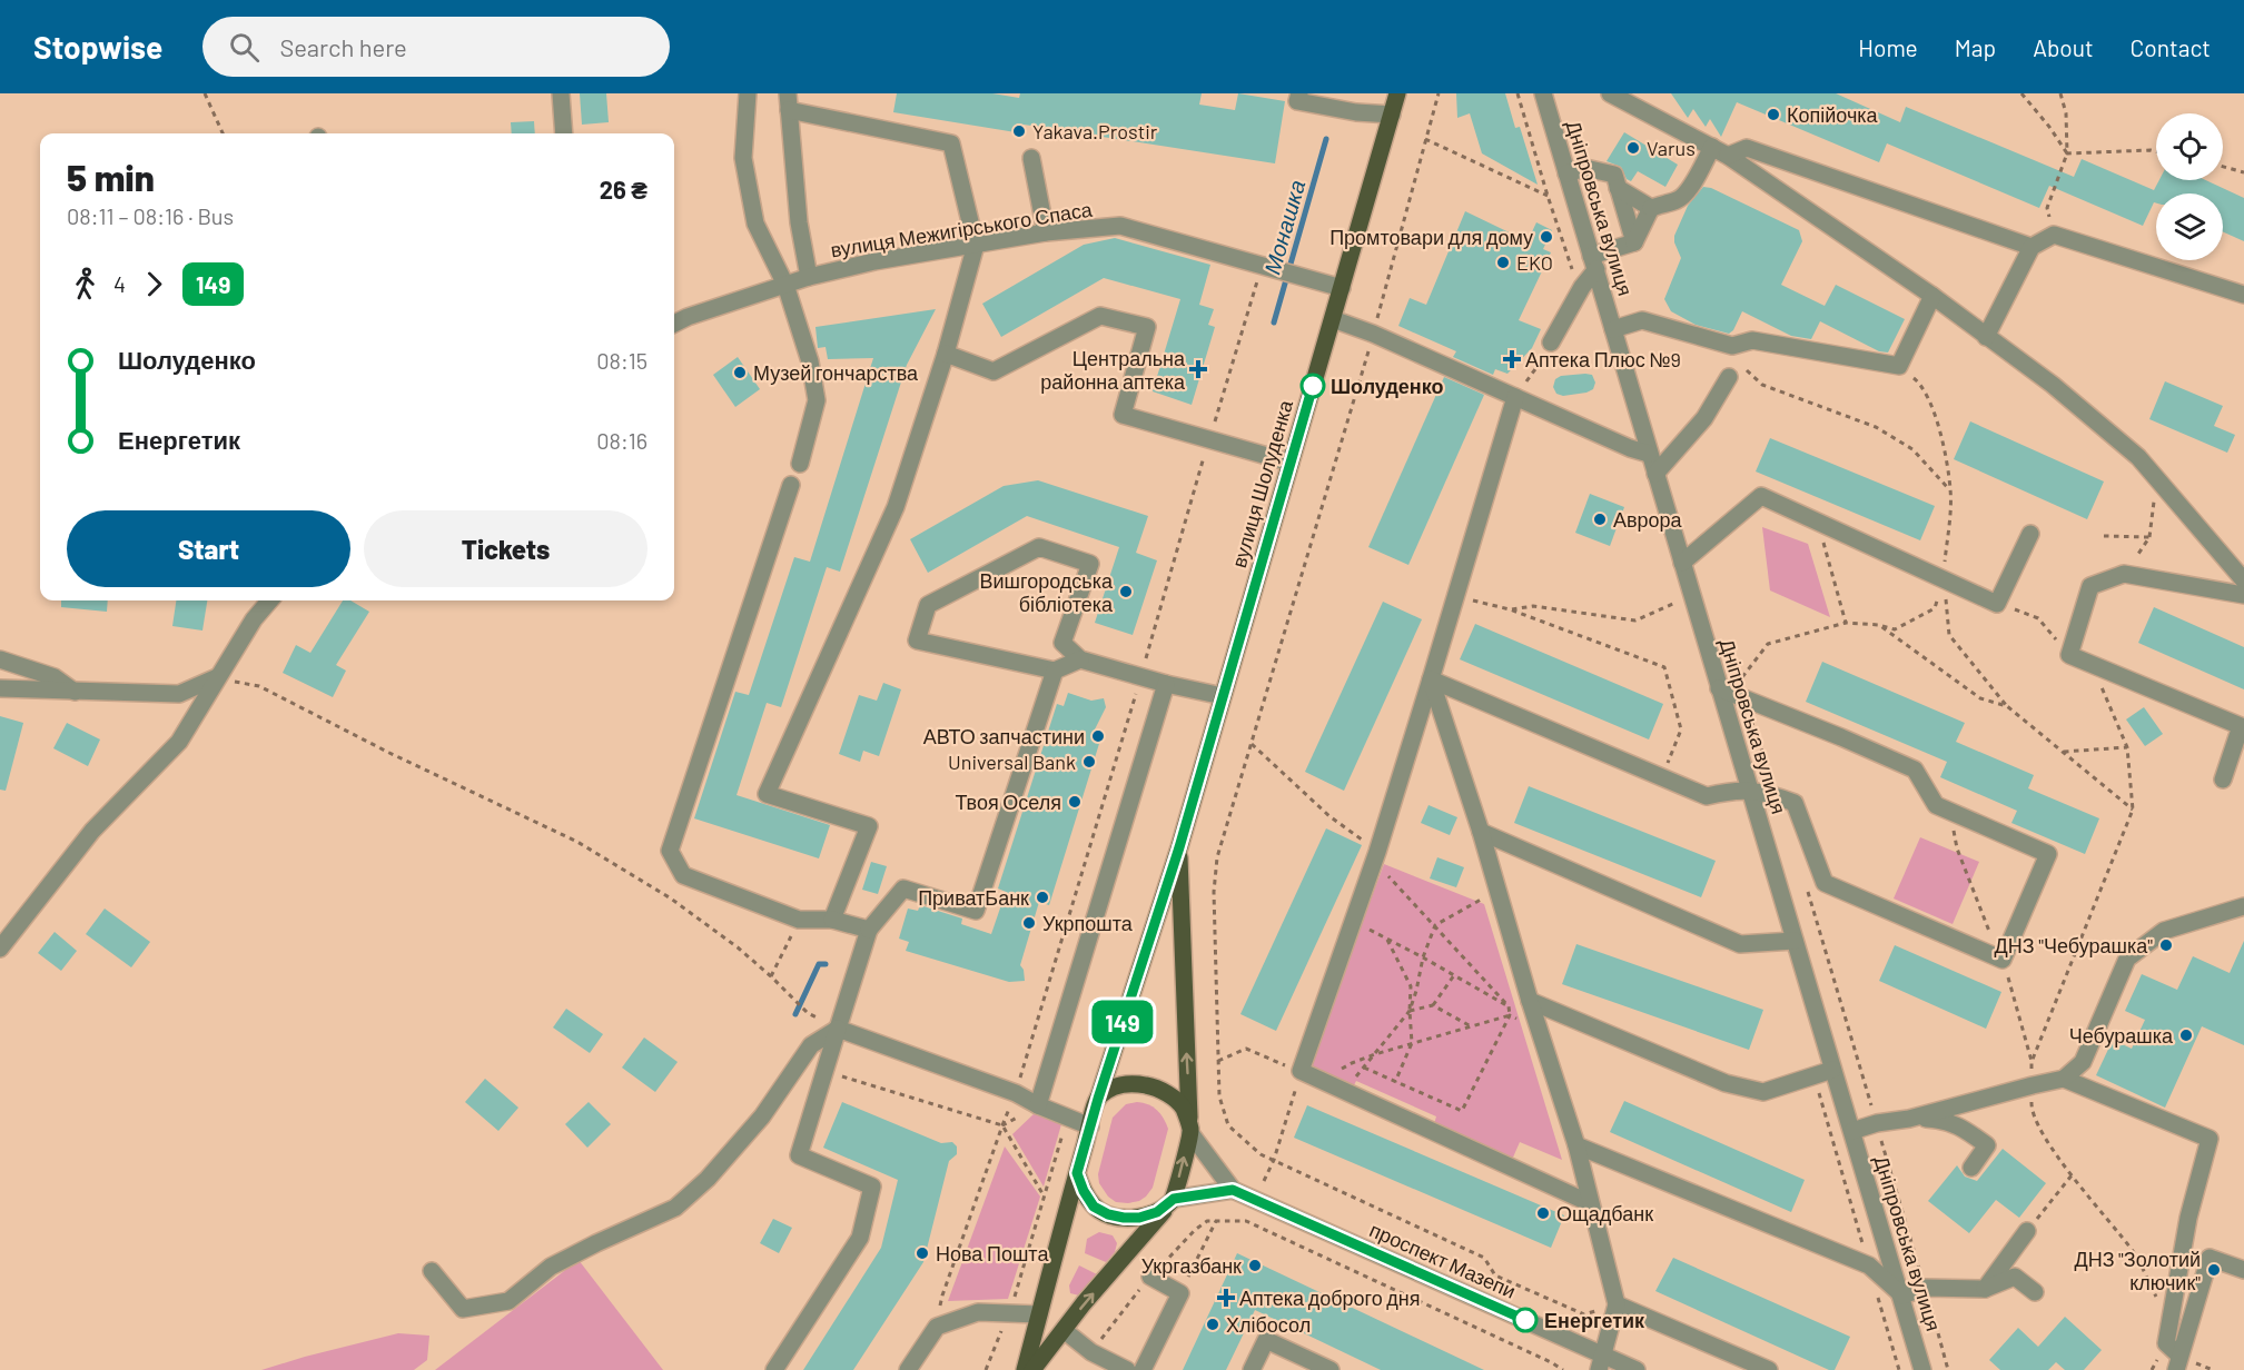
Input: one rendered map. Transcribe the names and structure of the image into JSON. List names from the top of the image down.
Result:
{
  "streets": {
    "main road": ["вулиця Шолуденка"],
    "street": ["Дніпровська вулиця", "вулиця Межигірського Спаса", "проспект Мазепи"]
  },
  "crossings": [
    ["вулиця Межигірського Спаса", "вулиця Шолуденка"],
    ["вулиця Шолуденка", "проспект Мазепи"]
  ],
  "water": ["Монашка"],
  "places": {
    "other": [
      "Копійочка",
      "Yakava.Prostir",
      "Varus",
      "Промтовари для дому",
      "EKO",
      "Музей гончарства",
      "Шолуденко",
      "Аврора",
      "Вишгородська бібліотека",
      "АВТО запчастини",
      "Universal Bank",
      "Твоя Оселя",
      "ПриватБанк",
      "Укрпошта",
      "ДНЗ \"Чебурашка\"",
      "Чебурашка",
      "Ощадбанк",
      "Нова Пошта",
      "Укргазбанк",
      "ДНЗ \"Золотий ключик\"",
      "Енергетик",
      "Хлібосол"
    ],
    "health": ["Аптека Плюс №9", "Центральна районна аптека", "Аптека доброго дня"]
  },
  "lines": ["bus line 149"],
  "page": {
    "header": "Stopwise",
    "search": "Search here",
    "nav": [
      "Home",
      "Map",
      "About",
      "Contact"
    ],
    "on_map": "149",
    "heading": ["5 min", "08:11 – 08:16 · Bus", "26 ₴"],
    "legs": ["4", "149"],
    "list": [
      {
        "name": "Шолуденко",
        "value": "08:15"
      },
      {
        "name": "Енергетик",
        "value": "08:16"
      }
    ],
    "buttons": ["Start", "Tickets"]
  }
}
